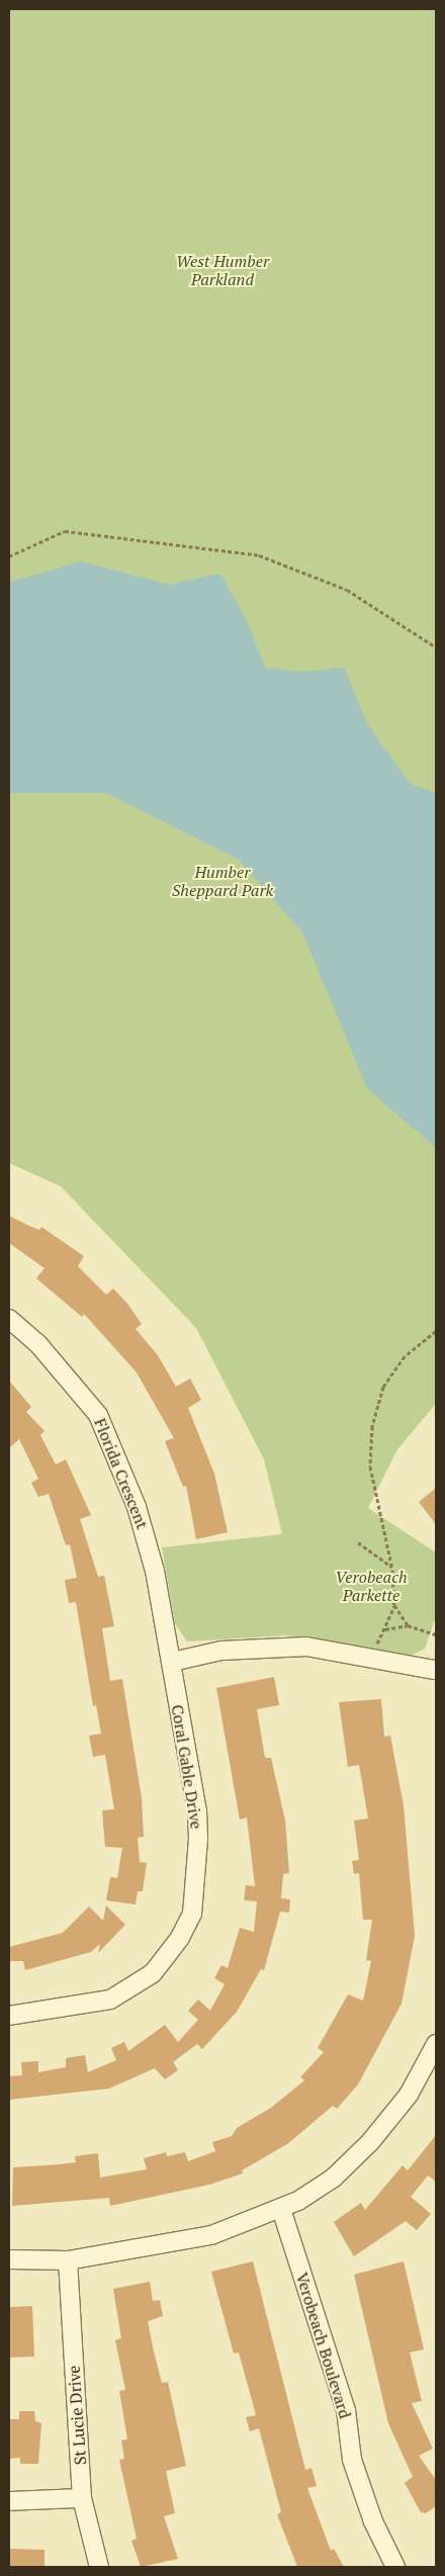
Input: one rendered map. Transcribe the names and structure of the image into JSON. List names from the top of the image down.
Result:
{
  "streets": {
    "street": [
      "Florida Crescent",
      "Coral Gable Drive",
      "Verobeach Boulevard",
      "St Lucie Drive"
    ]
  },
  "crossings": [
    ["Florida Crescent", "Coral Gable Drive"]
  ],
  "parks": ["West Humber Parkland", "Humber Sheppard Park", "Verobeach Parkette"]
}
